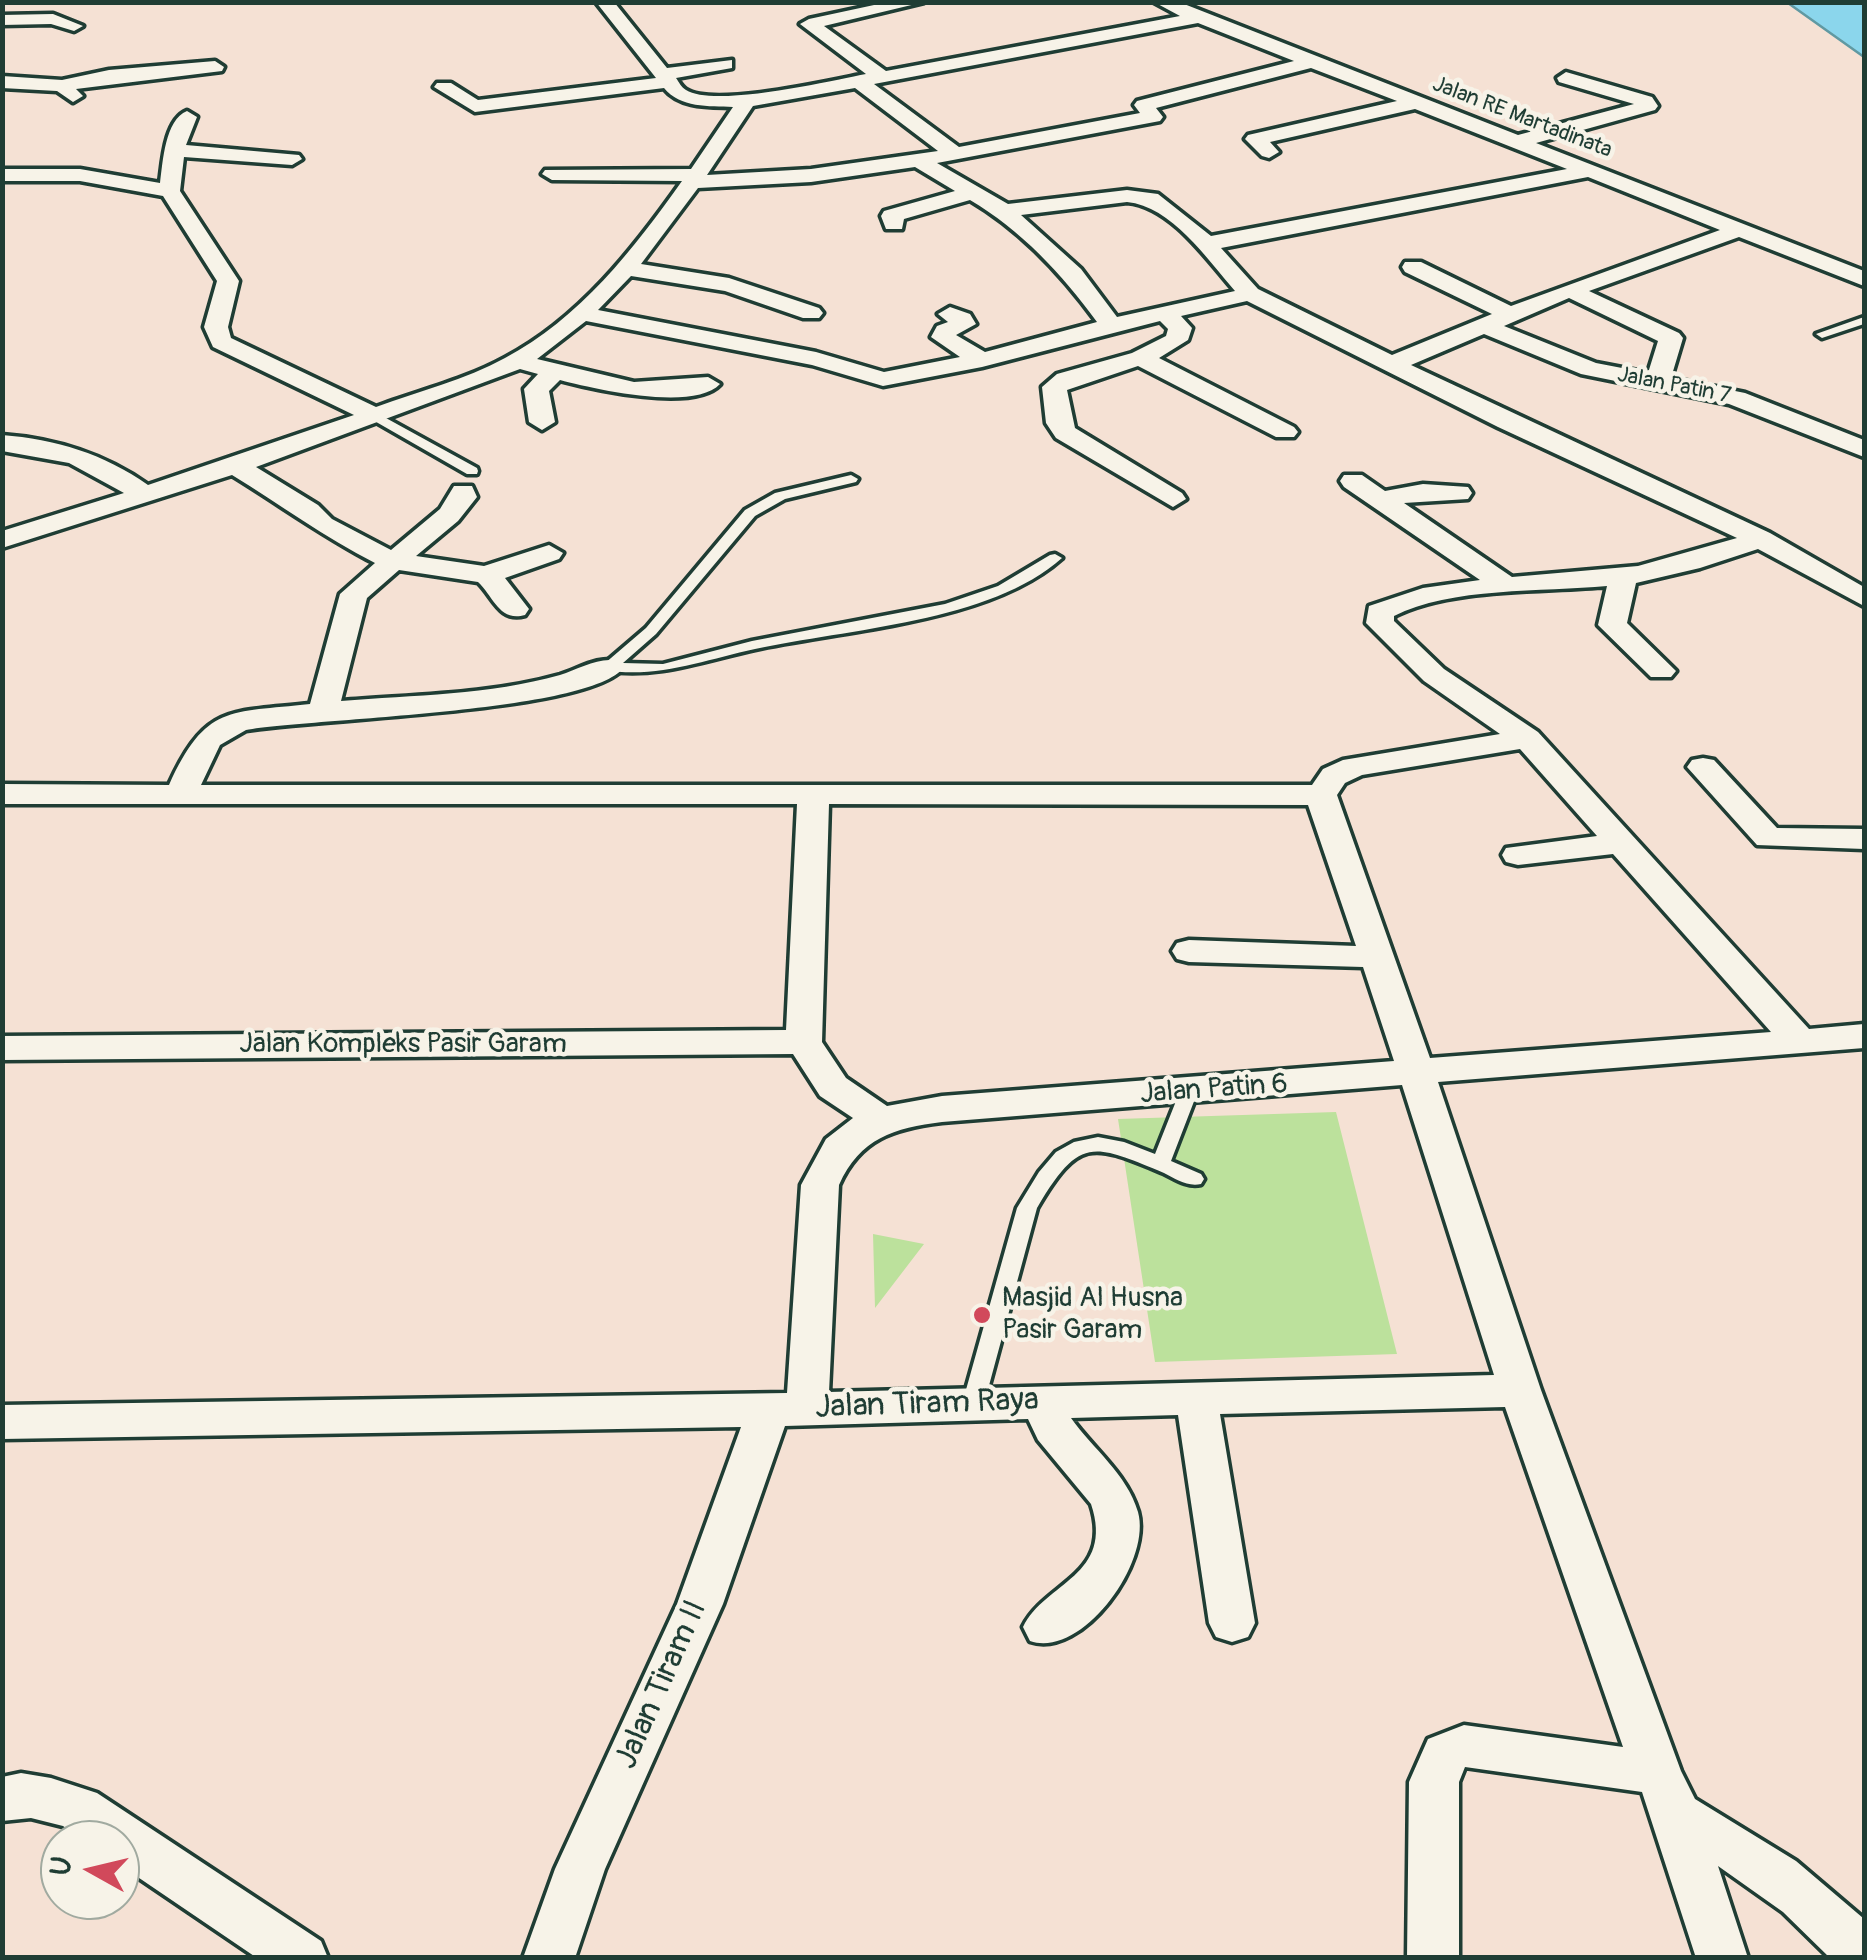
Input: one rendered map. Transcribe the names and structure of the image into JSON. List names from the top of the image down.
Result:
{
  "streets": {
    "street": [
      "Jalan RE Martadinata",
      "Jalan Patin 7",
      "Jalan Kompleks Pasir Garam",
      "Jalan Patin 6",
      "Jalan Tiram Raya",
      "Jalan Tiram II"
    ]
  },
  "crossings": [
    ["Jalan Tiram Raya", "Jalan Tiram II"]
  ],
  "places": ["Masjid Al Husna Pasir Garam"],
  "north": "left"
}
